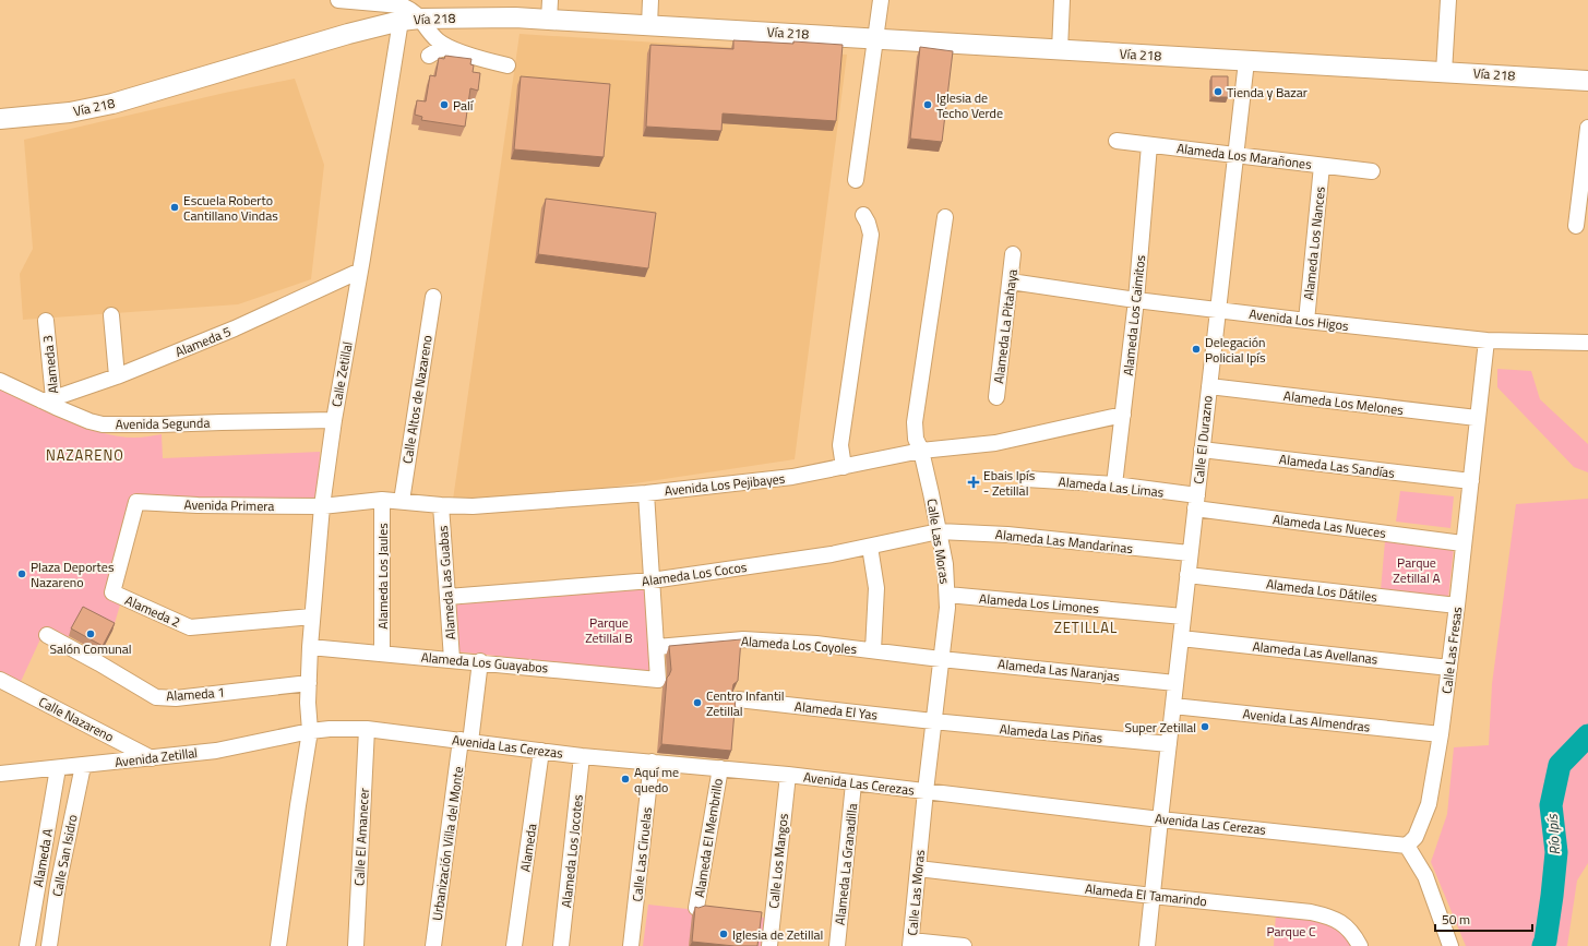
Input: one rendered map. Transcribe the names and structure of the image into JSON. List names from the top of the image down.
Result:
{
  "streets": {
    "main road": ["Vía 218"],
    "street": [
      "Alameda Los Marañones",
      "Alameda Los Nances",
      "Alameda Los Caimitos",
      "Avenida Los Higos",
      "Alameda La Pitahaya",
      "Alameda 5",
      "Alameda 3",
      "Calle Zetillal",
      "Calle Altos de Nazareno",
      "Alameda Los Melones",
      "Avenida Segunda",
      "Calle El Durazno",
      "Alameda Las Sandías",
      "Avenida Los Pejibayes",
      "Alameda Las Limas",
      "Avenida Primera",
      "Alameda Las Nueces",
      "Calle Las Moras",
      "Alameda Las Mandarinas",
      "Alameda Los Cocos",
      "Alameda Los Jaules",
      "Alameda Las Guabas",
      "Alameda Los Dátiles",
      "Alameda Los Limones",
      "Alameda 2",
      "Alameda Los Coyoles",
      "Calle Las Fresas",
      "Alameda Las Avellanas",
      "Alameda Los Guayabos",
      "Alameda Las Naranjas",
      "Alameda 1",
      "Alameda El Yas",
      "Calle Nazareno",
      "Avenida Las Almendras",
      "Alameda Las Piñas",
      "Avenida Las Cerezas",
      "Avenida Zetillal",
      "Calle El Amanecer",
      "Alameda El Membrillo",
      "Urbanización Villa del Monte",
      "Alameda",
      "Alameda Los Jocotes",
      "Calle Las Ciruelas",
      "Calle San Isidro",
      "Alameda A",
      "Calle Los Mangos",
      "Alameda La Granadilla",
      "Alameda El Tamarindo"
    ]
  },
  "crossings": [
    ["Vía 218", "Calle Zetillal"],
    ["Vía 218", "Calle El Durazno"],
    ["Alameda Los Marañones", "Alameda Los Nances"],
    ["Alameda Los Marañones", "Alameda Los Caimitos"],
    ["Alameda Los Marañones", "Calle El Durazno"],
    ["Alameda Los Nances", "Avenida Los Higos"],
    ["Alameda Los Caimitos", "Avenida Los Higos"],
    ["Alameda Los Caimitos", "Avenida Los Pejibayes"],
    ["Alameda Los Caimitos", "Alameda Las Limas"],
    ["Avenida Los Higos", "Alameda La Pitahaya"],
    ["Avenida Los Higos", "Calle El Durazno"],
    ["Avenida Los Higos", "Calle Las Fresas"],
    ["Alameda 5", "Alameda 3"],
    ["Alameda 5", "Calle Zetillal"],
    ["Alameda 5", "Avenida Segunda"],
    ["Alameda 3", "Avenida Segunda"],
    ["Calle Zetillal", "Avenida Segunda"],
    ["Calle Zetillal", "Avenida Los Pejibayes"],
    ["Calle Zetillal", "Avenida Primera"],
    ["Calle Zetillal", "Alameda 2"],
    ["Calle Zetillal", "Alameda Los Guayabos"],
    ["Calle Zetillal", "Alameda 1"],
    ["Calle Zetillal", "Avenida Las Cerezas"],
    ["Calle Zetillal", "Avenida Zetillal"],
    ["Calle Altos de Nazareno", "Avenida Los Pejibayes"],
    ["Alameda Los Melones", "Calle El Durazno"],
    ["Alameda Los Melones", "Calle Las Fresas"],
    ["Calle El Durazno", "Alameda Las Sandías"],
    ["Calle El Durazno", "Alameda Las Limas"],
    ["Calle El Durazno", "Alameda Las Nueces"],
    ["Calle El Durazno", "Alameda Las Mandarinas"],
    ["Calle El Durazno", "Alameda Los Dátiles"],
    ["Calle El Durazno", "Alameda Los Limones"],
    ["Calle El Durazno", "Alameda Las Avellanas"],
    ["Calle El Durazno", "Alameda Las Naranjas"],
    ["Calle El Durazno", "Avenida Las Almendras"],
    ["Calle El Durazno", "Alameda Las Piñas"],
    ["Calle El Durazno", "Avenida Las Cerezas"],
    ["Calle El Durazno", "Alameda El Tamarindo"],
    ["Alameda Las Sandías", "Calle Las Fresas"],
    ["Avenida Los Pejibayes", "Avenida Primera"],
    ["Avenida Los Pejibayes", "Calle Las Moras"],
    ["Avenida Los Pejibayes", "Alameda Los Jaules"],
    ["Avenida Los Pejibayes", "Alameda Las Guabas"],
    ["Alameda Las Limas", "Alameda Las Nueces"],
    ["Avenida Primera", "Alameda 2"],
    ["Alameda Las Nueces", "Calle Las Fresas"],
    ["Calle Las Moras", "Alameda Las Mandarinas"],
    ["Calle Las Moras", "Alameda Los Cocos"],
    ["Calle Las Moras", "Alameda Los Limones"],
    ["Calle Las Moras", "Alameda Los Coyoles"],
    ["Calle Las Moras", "Alameda Las Naranjas"],
    ["Calle Las Moras", "Alameda El Yas"],
    ["Calle Las Moras", "Alameda Las Piñas"],
    ["Calle Las Moras", "Avenida Las Cerezas"],
    ["Calle Las Moras", "Alameda El Tamarindo"],
    ["Alameda Las Mandarinas", "Alameda Los Cocos"],
    ["Alameda Los Cocos", "Alameda Las Guabas"],
    ["Alameda Los Jaules", "Alameda Los Guayabos"],
    ["Alameda Las Guabas", "Alameda Los Guayabos"],
    ["Alameda Los Dátiles", "Calle Las Fresas"],
    ["Alameda Los Coyoles", "Alameda Los Guayabos"],
    ["Alameda Los Coyoles", "Alameda Las Naranjas"],
    ["Calle Las Fresas", "Alameda Las Avellanas"],
    ["Calle Las Fresas", "Avenida Las Almendras"],
    ["Calle Las Fresas", "Avenida Las Cerezas"],
    ["Alameda Los Guayabos", "Urbanización Villa del Monte"],
    ["Alameda El Yas", "Alameda Las Piñas"],
    ["Calle Nazareno", "Avenida Zetillal"],
    ["Avenida Las Cerezas", "Avenida Zetillal"],
    ["Avenida Las Cerezas", "Calle El Amanecer"],
    ["Avenida Las Cerezas", "Alameda El Membrillo"],
    ["Avenida Las Cerezas", "Urbanización Villa del Monte"],
    ["Avenida Las Cerezas", "Alameda"],
    ["Avenida Las Cerezas", "Alameda Los Jocotes"],
    ["Avenida Las Cerezas", "Calle Las Ciruelas"],
    ["Avenida Las Cerezas", "Calle Los Mangos"],
    ["Avenida Las Cerezas", "Alameda La Granadilla"],
    ["Avenida Zetillal", "Calle San Isidro"],
    ["Avenida Zetillal", "Alameda A"]
  ],
  "districts": ["NAZARENO", "ZETILLAL"],
  "water": ["Río Ipís"],
  "parks": ["Parque Zetillal A", "Parque Zetillal B", "Parque C"],
  "places": {
    "other": [
      "Tienda y Bazar",
      "Palí",
      "Iglesia de Techo Verde",
      "Escuela Roberto Cantillano Vindas",
      "Delegación Policial Ipís",
      "Plaza Deportes Nazareno",
      "Salón Comunal",
      "Centro Infantil Zetillal",
      "Super Zetillal",
      "Aquí me quedo",
      "Iglesia de Zetillal"
    ],
    "health": ["Ebais Ipís - Zetillal"]
  },
  "scale_bar": "50 m"
}
